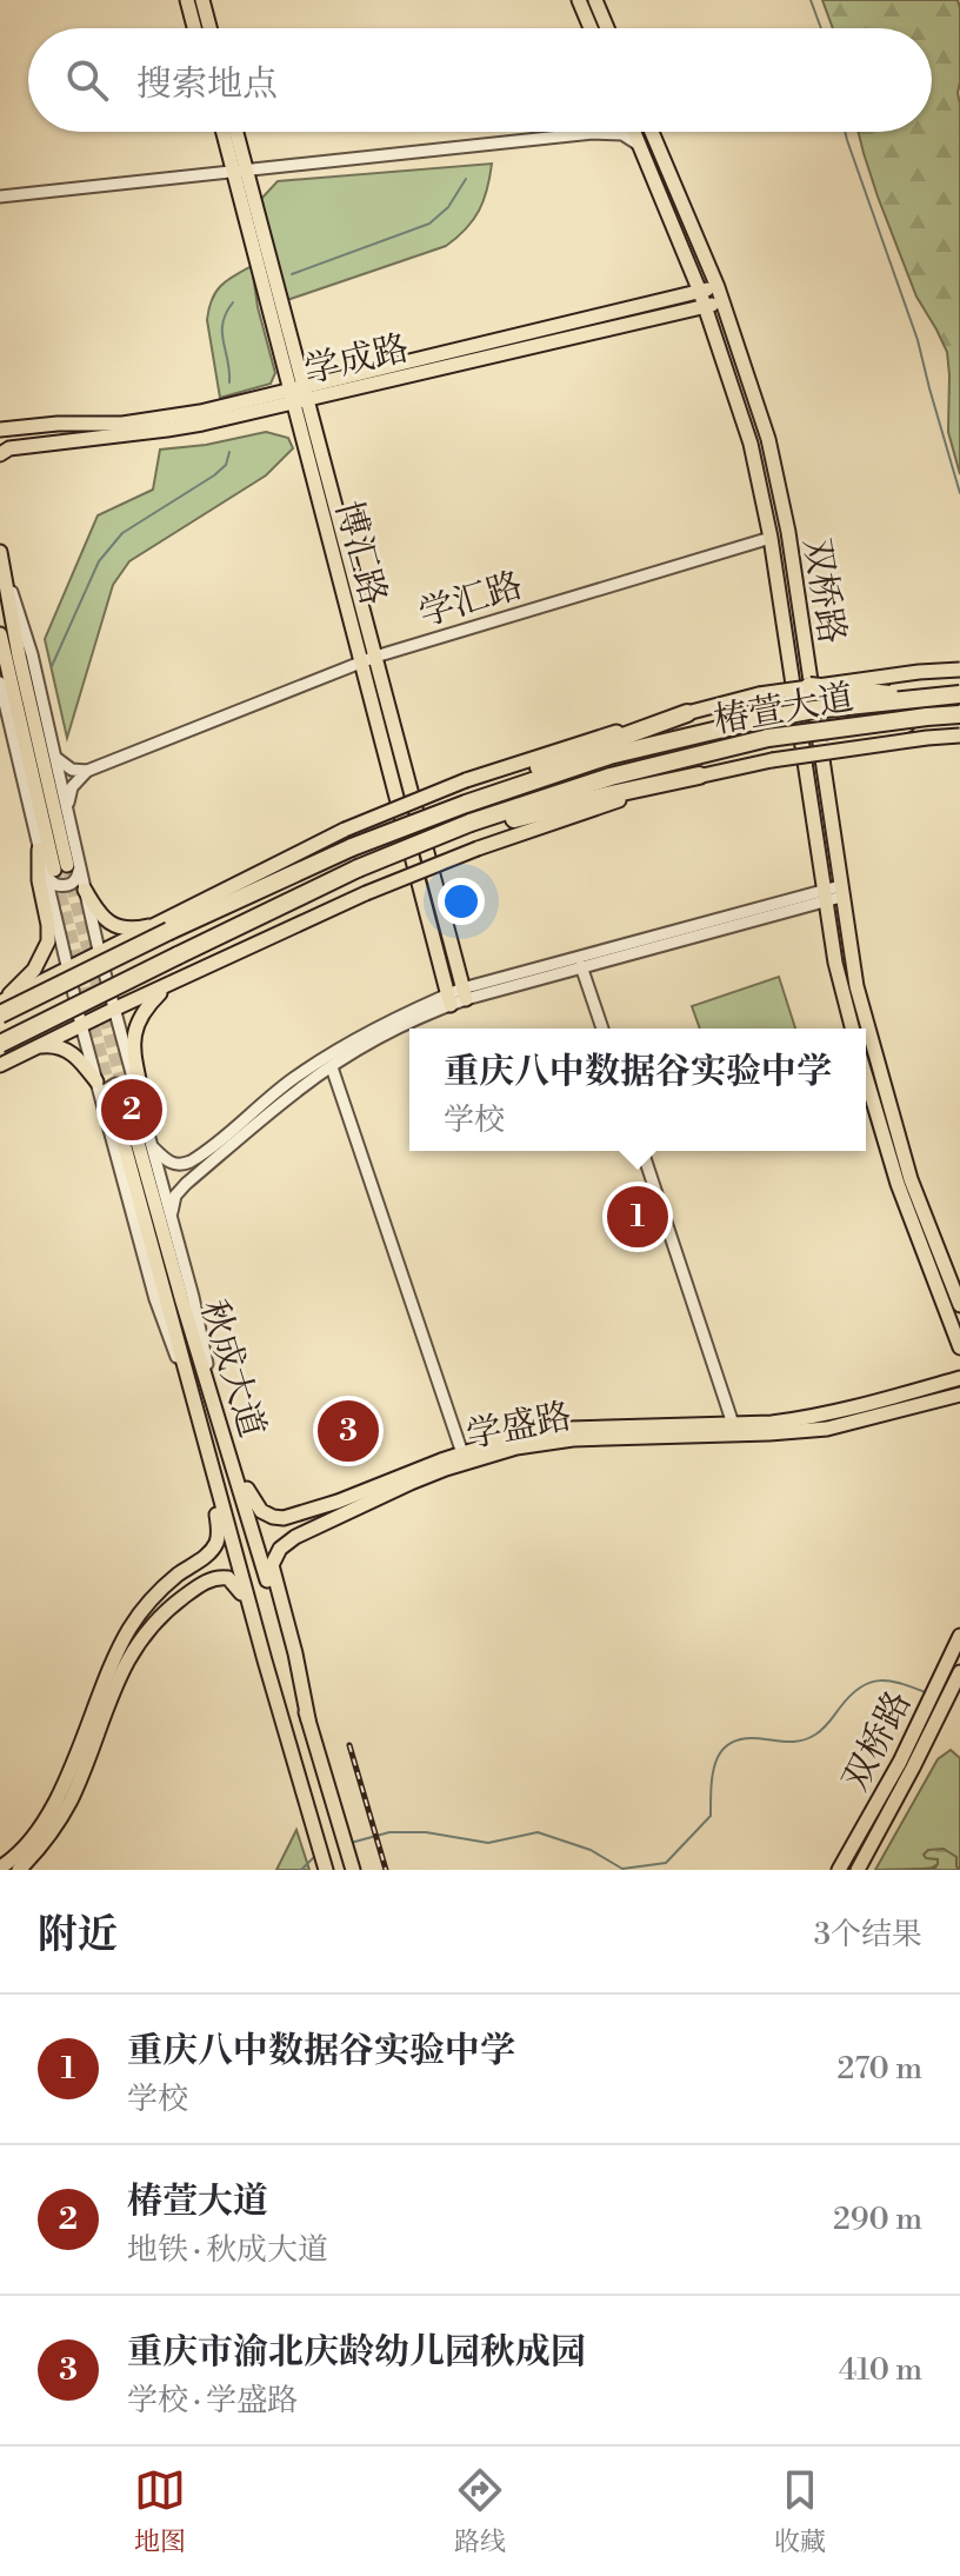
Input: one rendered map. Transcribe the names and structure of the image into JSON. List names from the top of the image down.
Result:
{
  "streets": {
    "highway": ["椿萱大道"],
    "main road": [
      "学成路",
      "博汇路",
      "双桥路",
      "秋成大道",
      "学盛路"
    ],
    "street": ["学汇路"]
  },
  "crossings": [
    ["学成路", "博汇路"],
    ["学成路", "双桥路"],
    ["博汇路", "学汇路"],
    ["双桥路", "学汇路"],
    ["秋成大道", "学盛路"]
  ],
  "page": {
    "search": "搜索地点",
    "popup": ["重庆八中数据谷实验中学", "学校"],
    "pins": ["2", "1", "3"],
    "heading": ["附近", "3个结果"],
    "list": [
      {
        "mark": "1",
        "name": "重庆八中数据谷实验中学",
        "note": "学校",
        "value": "270 m"
      },
      {
        "mark": "2",
        "name": "椿萱大道",
        "note": "地铁 · 秋成大道",
        "value": "290 m"
      },
      {
        "mark": "3",
        "name": "重庆市渝北庆龄幼儿园秋成园",
        "note": "学校 · 学盛路",
        "value": "410 m"
      }
    ],
    "nav": ["地图", "路线", "收藏"]
  }
}
